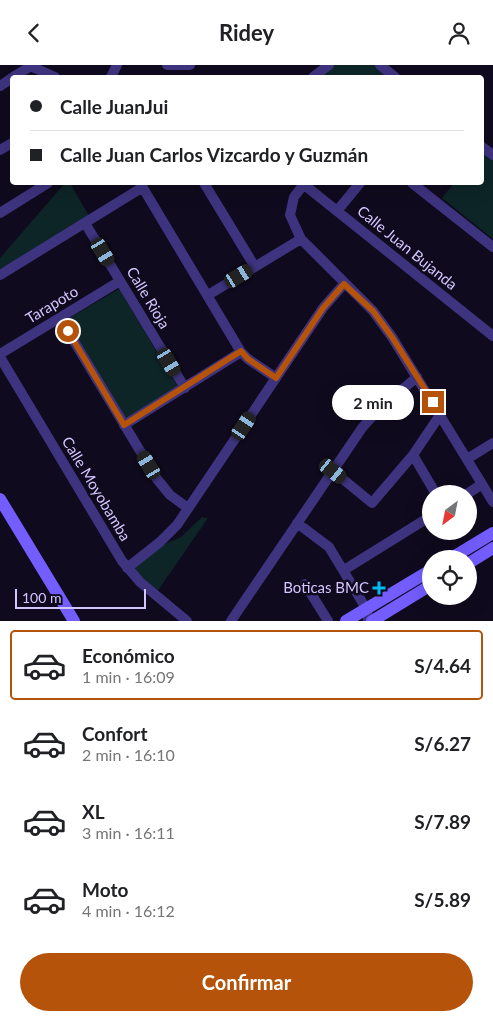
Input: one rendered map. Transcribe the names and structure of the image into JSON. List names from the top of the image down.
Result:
{
  "streets": {
    "street": [
      "Calle Juan Bujanda",
      "Calle Rioja",
      "Tarapoto",
      "Calle Moyobamba"
    ]
  },
  "crossings": [
    ["Calle Rioja", "Tarapoto"],
    ["Tarapoto", "Calle Moyobamba"]
  ],
  "places": {
    "health": ["Boticas BMC"]
  },
  "scale_bar": "100 m",
  "north": "bottom left",
  "page": {
    "header": "Ridey",
    "banner": ["Calle JuanJui", "Calle Juan Carlos Vizcardo y Guzmán"],
    "bubble": "2 min",
    "scale": "100 m",
    "list": [
      {
        "name": "Económico",
        "note": "1 min · 16:09",
        "value": "S/4.64"
      },
      {
        "name": "Confort",
        "note": "2 min · 16:10",
        "value": "S/6.27"
      },
      {
        "name": "XL",
        "note": "3 min · 16:11",
        "value": "S/7.89"
      },
      {
        "name": "Moto",
        "note": "4 min · 16:12",
        "value": "S/5.89"
      }
    ],
    "buttons": "Confirmar"
  }
}
